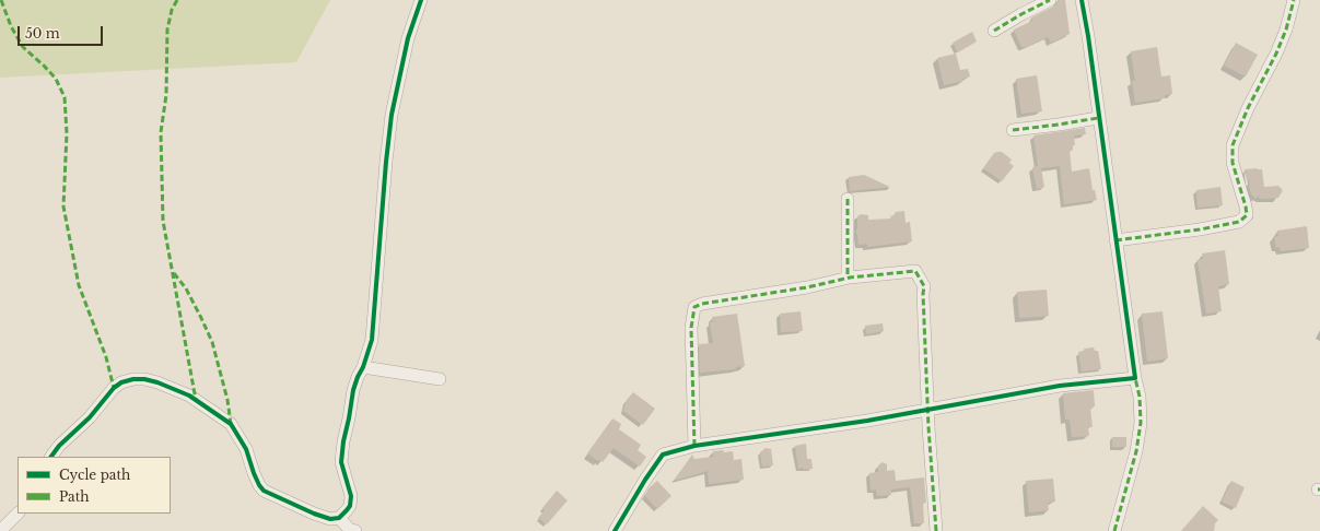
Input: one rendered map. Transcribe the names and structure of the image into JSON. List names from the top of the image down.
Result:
{
  "legend": ["Cycle path", "Path"],
  "scale_bar": "50 m"
}
